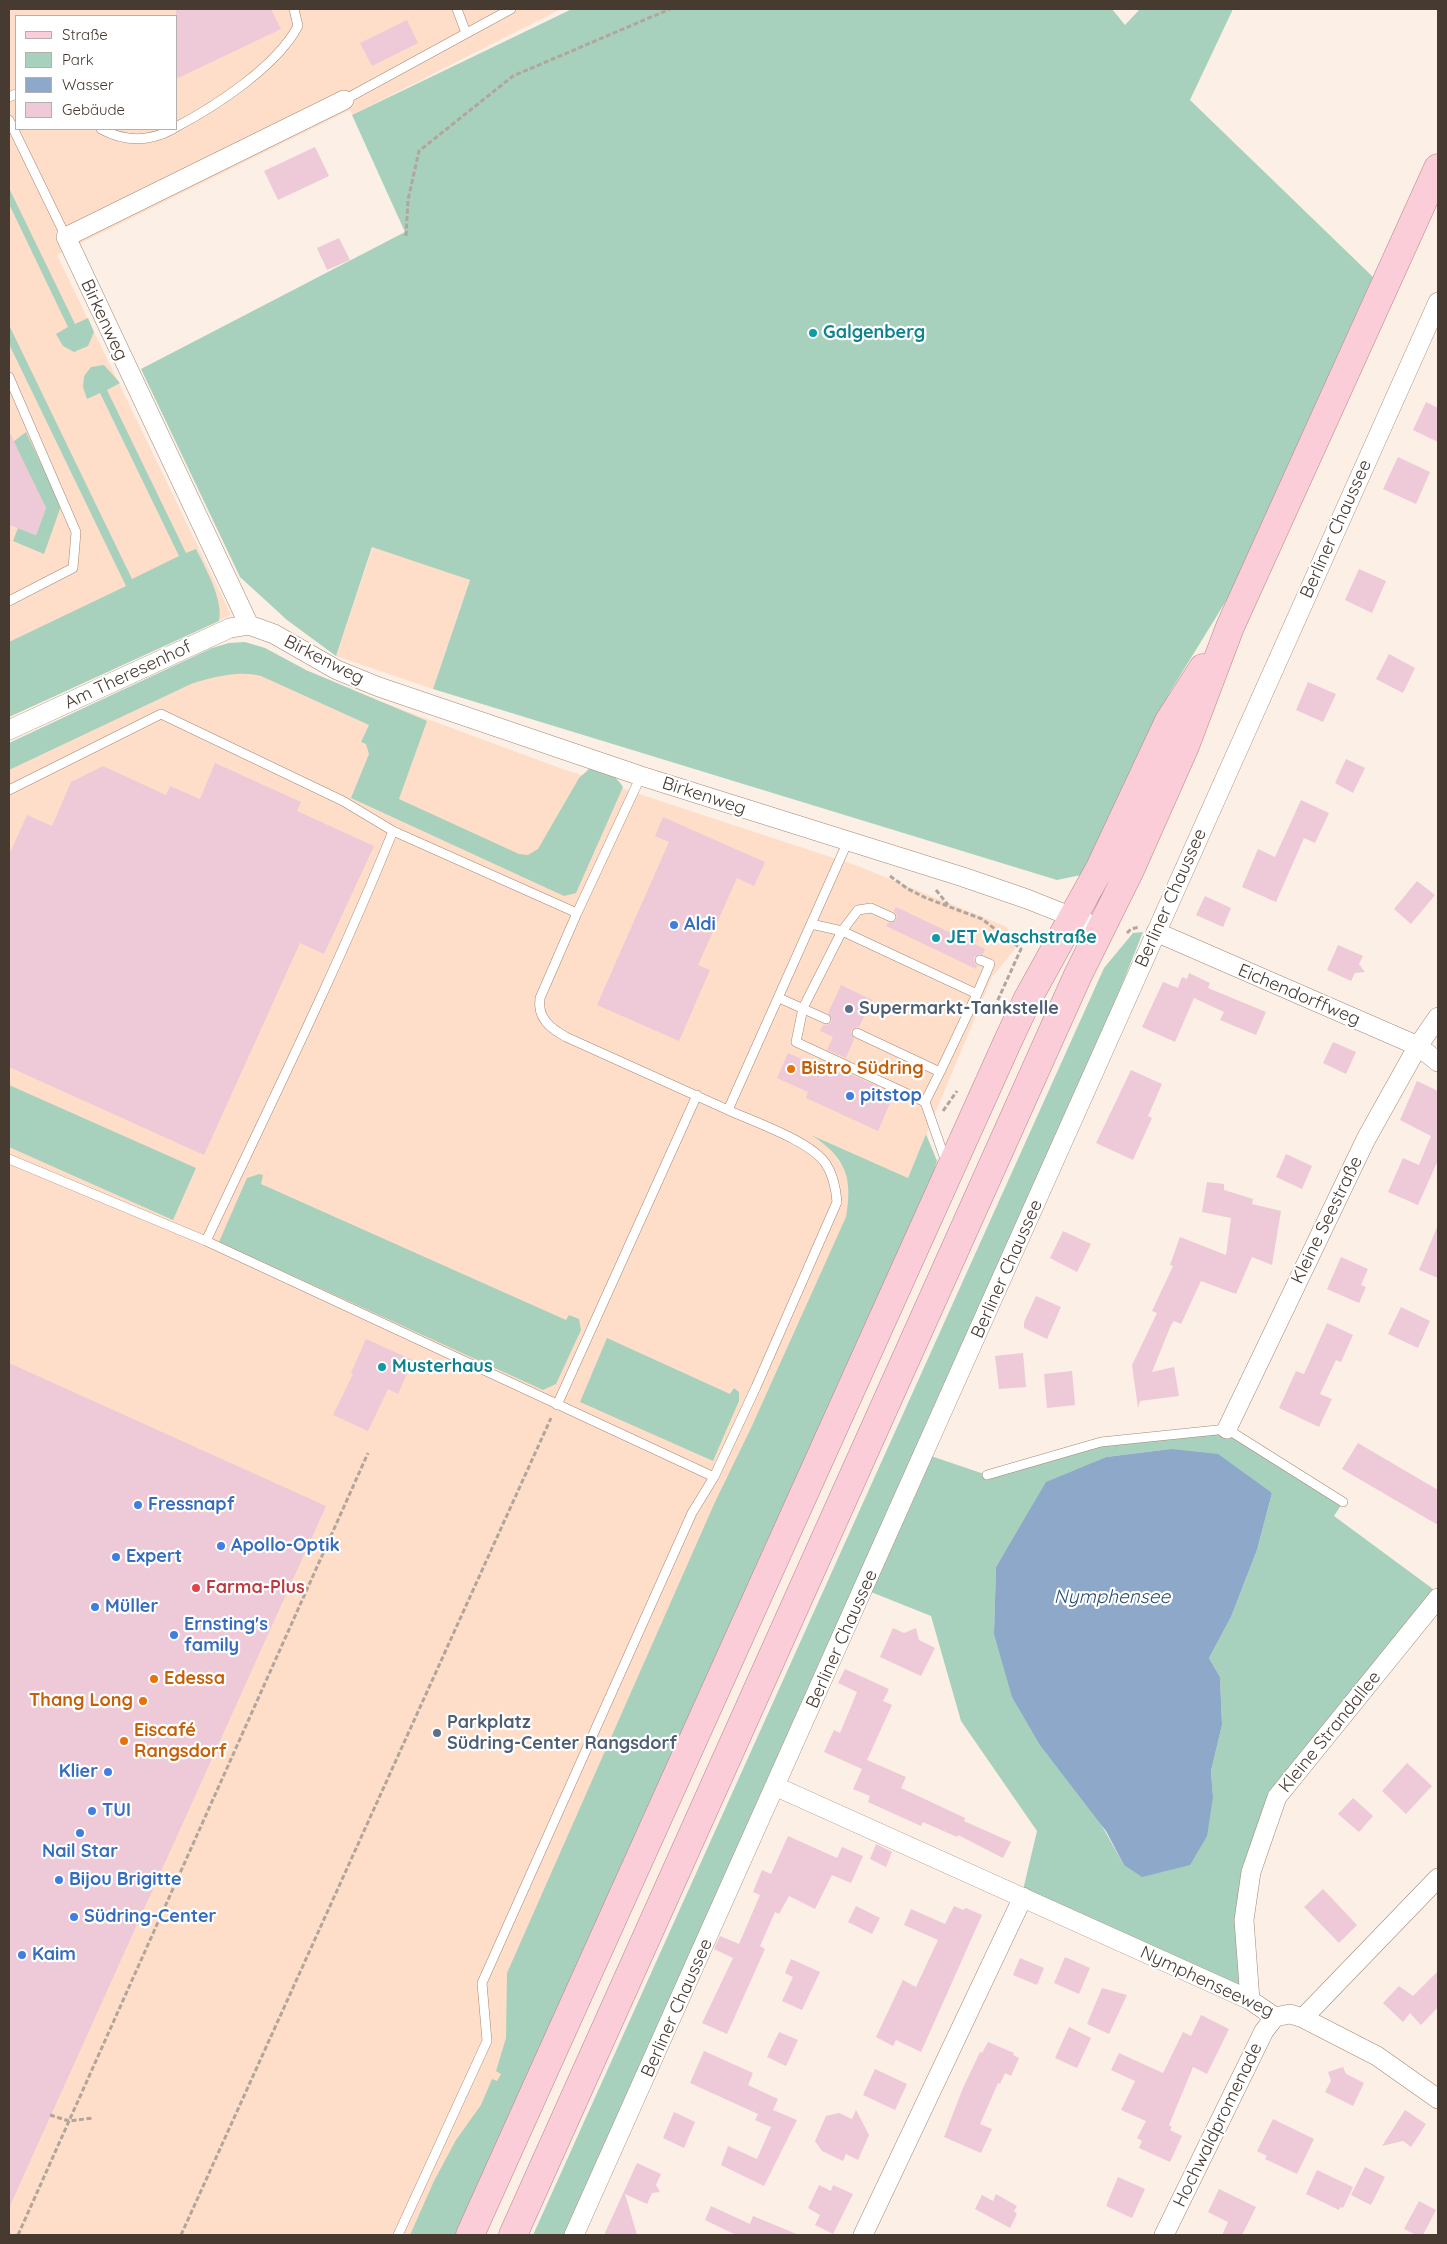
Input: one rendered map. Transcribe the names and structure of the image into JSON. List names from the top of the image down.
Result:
{
  "streets": {
    "street": [
      "Birkenweg",
      "Berliner Chaussee",
      "Am Theresenhof",
      "Eichendorffweg",
      "Kleine Seestraße",
      "Kleine Strandallee",
      "Nymphenseeweg",
      "Hochwaldpromenade"
    ]
  },
  "crossings": [
    ["Birkenweg", "Am Theresenhof"],
    ["Berliner Chaussee", "Eichendorffweg"],
    ["Berliner Chaussee", "Nymphenseeweg"],
    ["Eichendorffweg", "Kleine Seestraße"],
    ["Kleine Strandallee", "Nymphenseeweg"],
    ["Nymphenseeweg", "Hochwaldpromenade"]
  ],
  "water": ["Nymphensee"],
  "places": [
    "Galgenberg",
    "Aldi",
    "JET Waschstraße",
    "Supermarkt-Tankstelle",
    "Bistro Südring",
    "pitstop",
    "Musterhaus",
    "Fressnapf",
    "Apollo-Optik",
    "Expert",
    "Farma-Plus",
    "Müller",
    "Ernsting's family",
    "Edessa",
    "Thang Long",
    "Parkplatz Südring-Center Rangsdorf",
    "Eiscafé Rangsdorf",
    "Klier",
    "TUI",
    "Nail Star",
    "Bijou Brigitte",
    "Südring-Center",
    "Kaim"
  ],
  "legend": [
    "Straße",
    "Park",
    "Wasser",
    "Gebäude"
  ]
}
